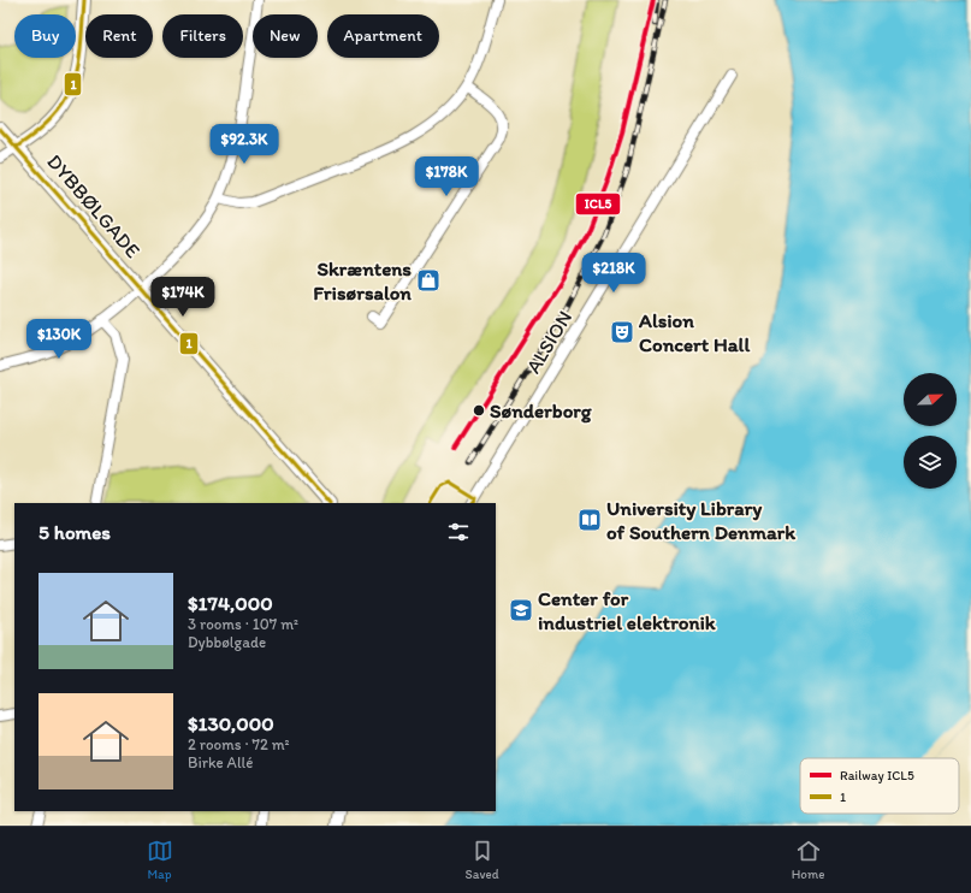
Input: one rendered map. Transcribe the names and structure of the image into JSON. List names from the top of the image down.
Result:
{
  "streets": {
    "street": ["DYBBØLGADE", "ALSION"]
  },
  "places": {
    "shop": ["Skræntens Frisørsalon"],
    "theatre": ["Alsion Concert Hall"],
    "other": ["Sønderborg"],
    "library": ["University Library of Southern Denmark"],
    "school or university": ["Center for industriel elektronik"]
  },
  "lines": ["rail line ICL5", "transit line 1"],
  "legend": ["Railway ICL5", "1"],
  "north": "right",
  "page": {
    "chip": [
      "Buy",
      "Rent",
      "Filters",
      "New",
      "Apartment"
    ],
    "price": [
      "$92.3K",
      "$178K",
      "$218K",
      "$174K",
      "$130K"
    ],
    "heading": "5 homes",
    "list": [
      {
        "name": "$174,000",
        "note": "3 rooms · 107 m² · Dybbølgade"
      },
      {
        "name": "$130,000",
        "note": "2 rooms · 72 m² · Birke Allé"
      }
    ],
    "tabs": ["Map", "Saved", "Home"]
  }
}
